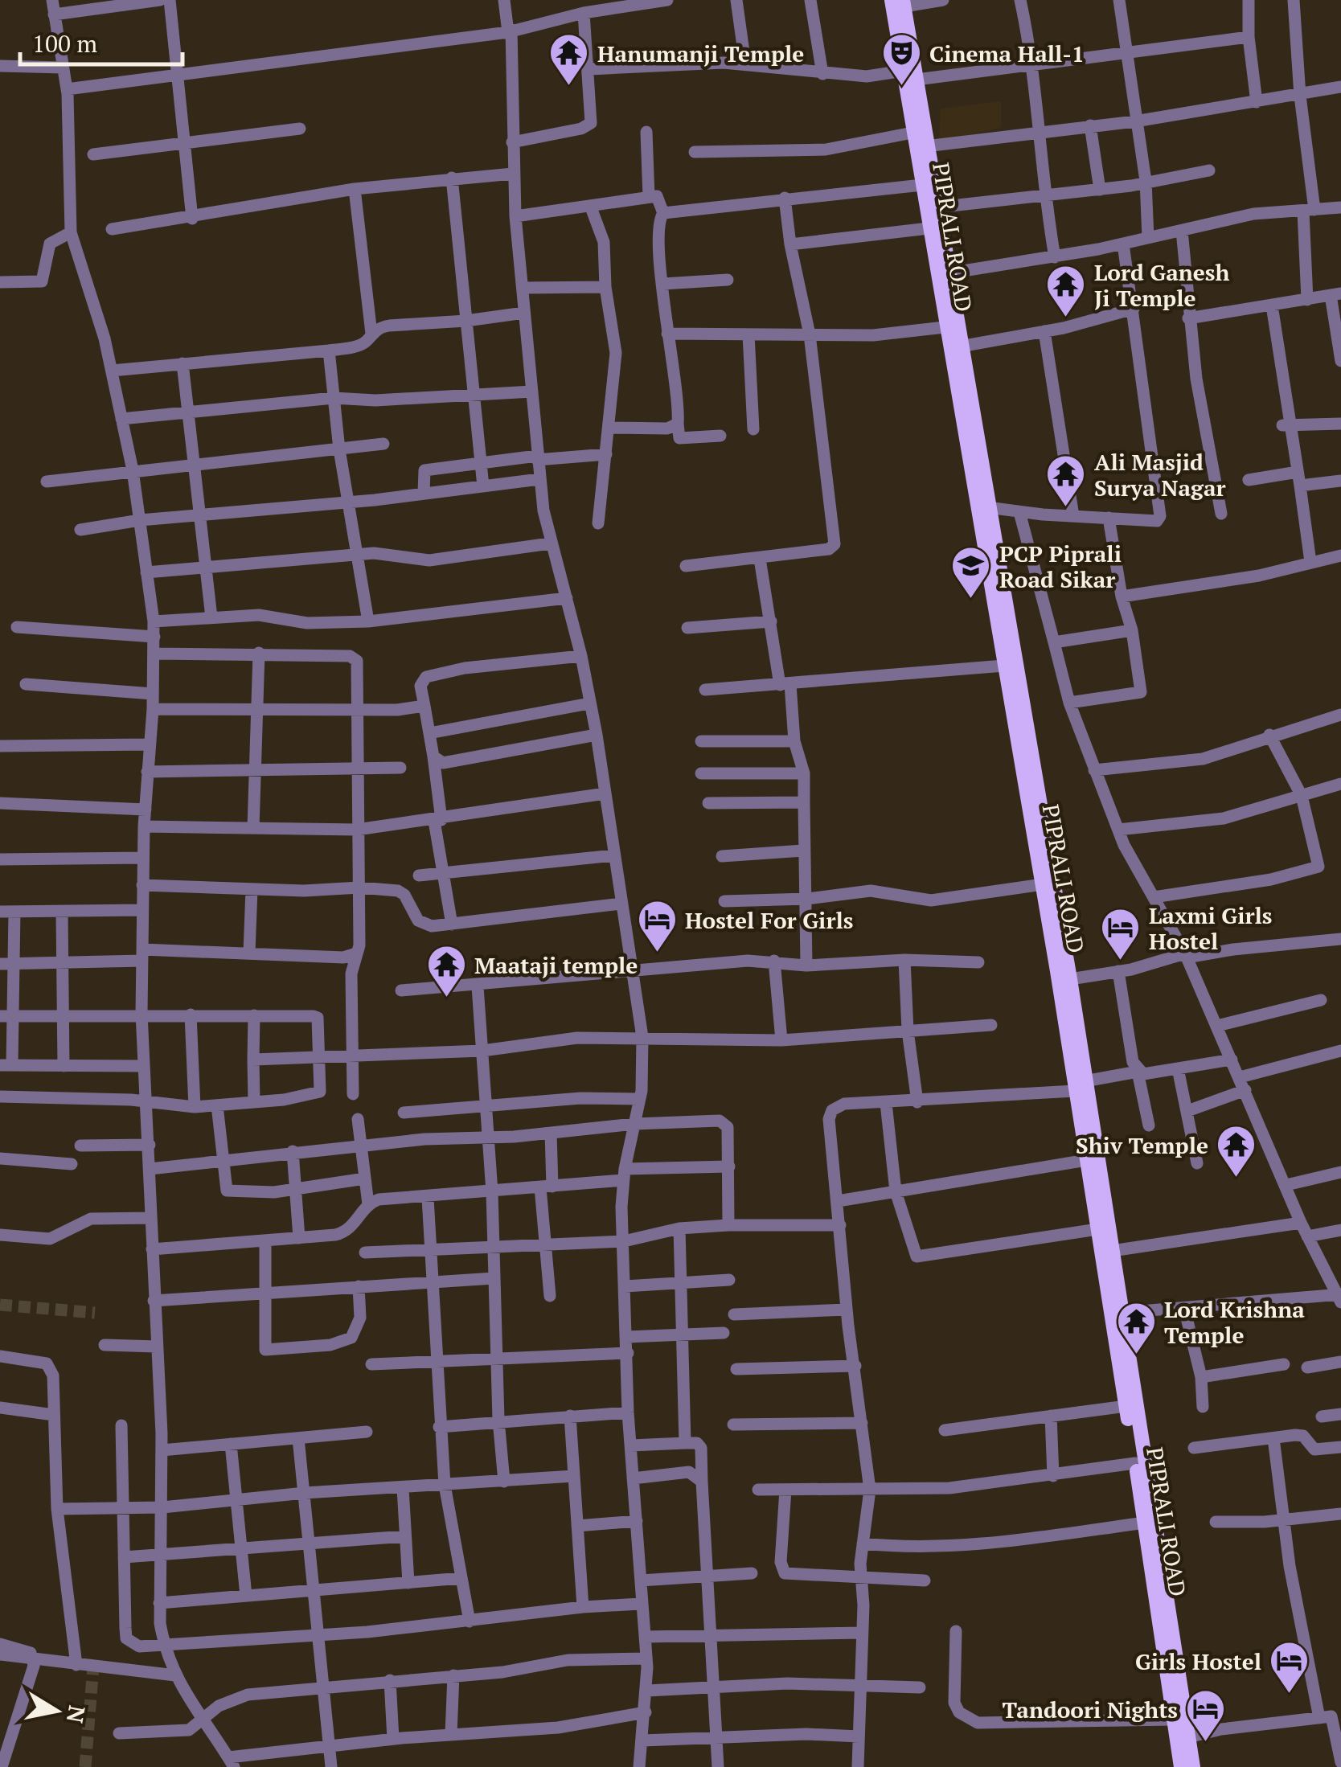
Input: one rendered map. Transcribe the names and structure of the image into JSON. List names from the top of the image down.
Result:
{
  "streets": {
    "main road": ["PIPRALI ROAD"]
  },
  "places": {
    "temple": [
      "Hanumanji Temple",
      "Lord Ganesh Ji Temple",
      "Ali Masjid Surya Nagar",
      "Maataji temple",
      "Shiv Temple",
      "Lord Krishna Temple"
    ],
    "theatre": ["Cinema Hall-1"],
    "school or university": ["PCP Piprali Road Sikar"],
    "hotel": [
      "Hostel For Girls",
      "Laxmi Girls Hostel",
      "Girls Hostel",
      "Tandoori Nights"
    ]
  },
  "scale_bar": "100 m",
  "north": "right"
}
